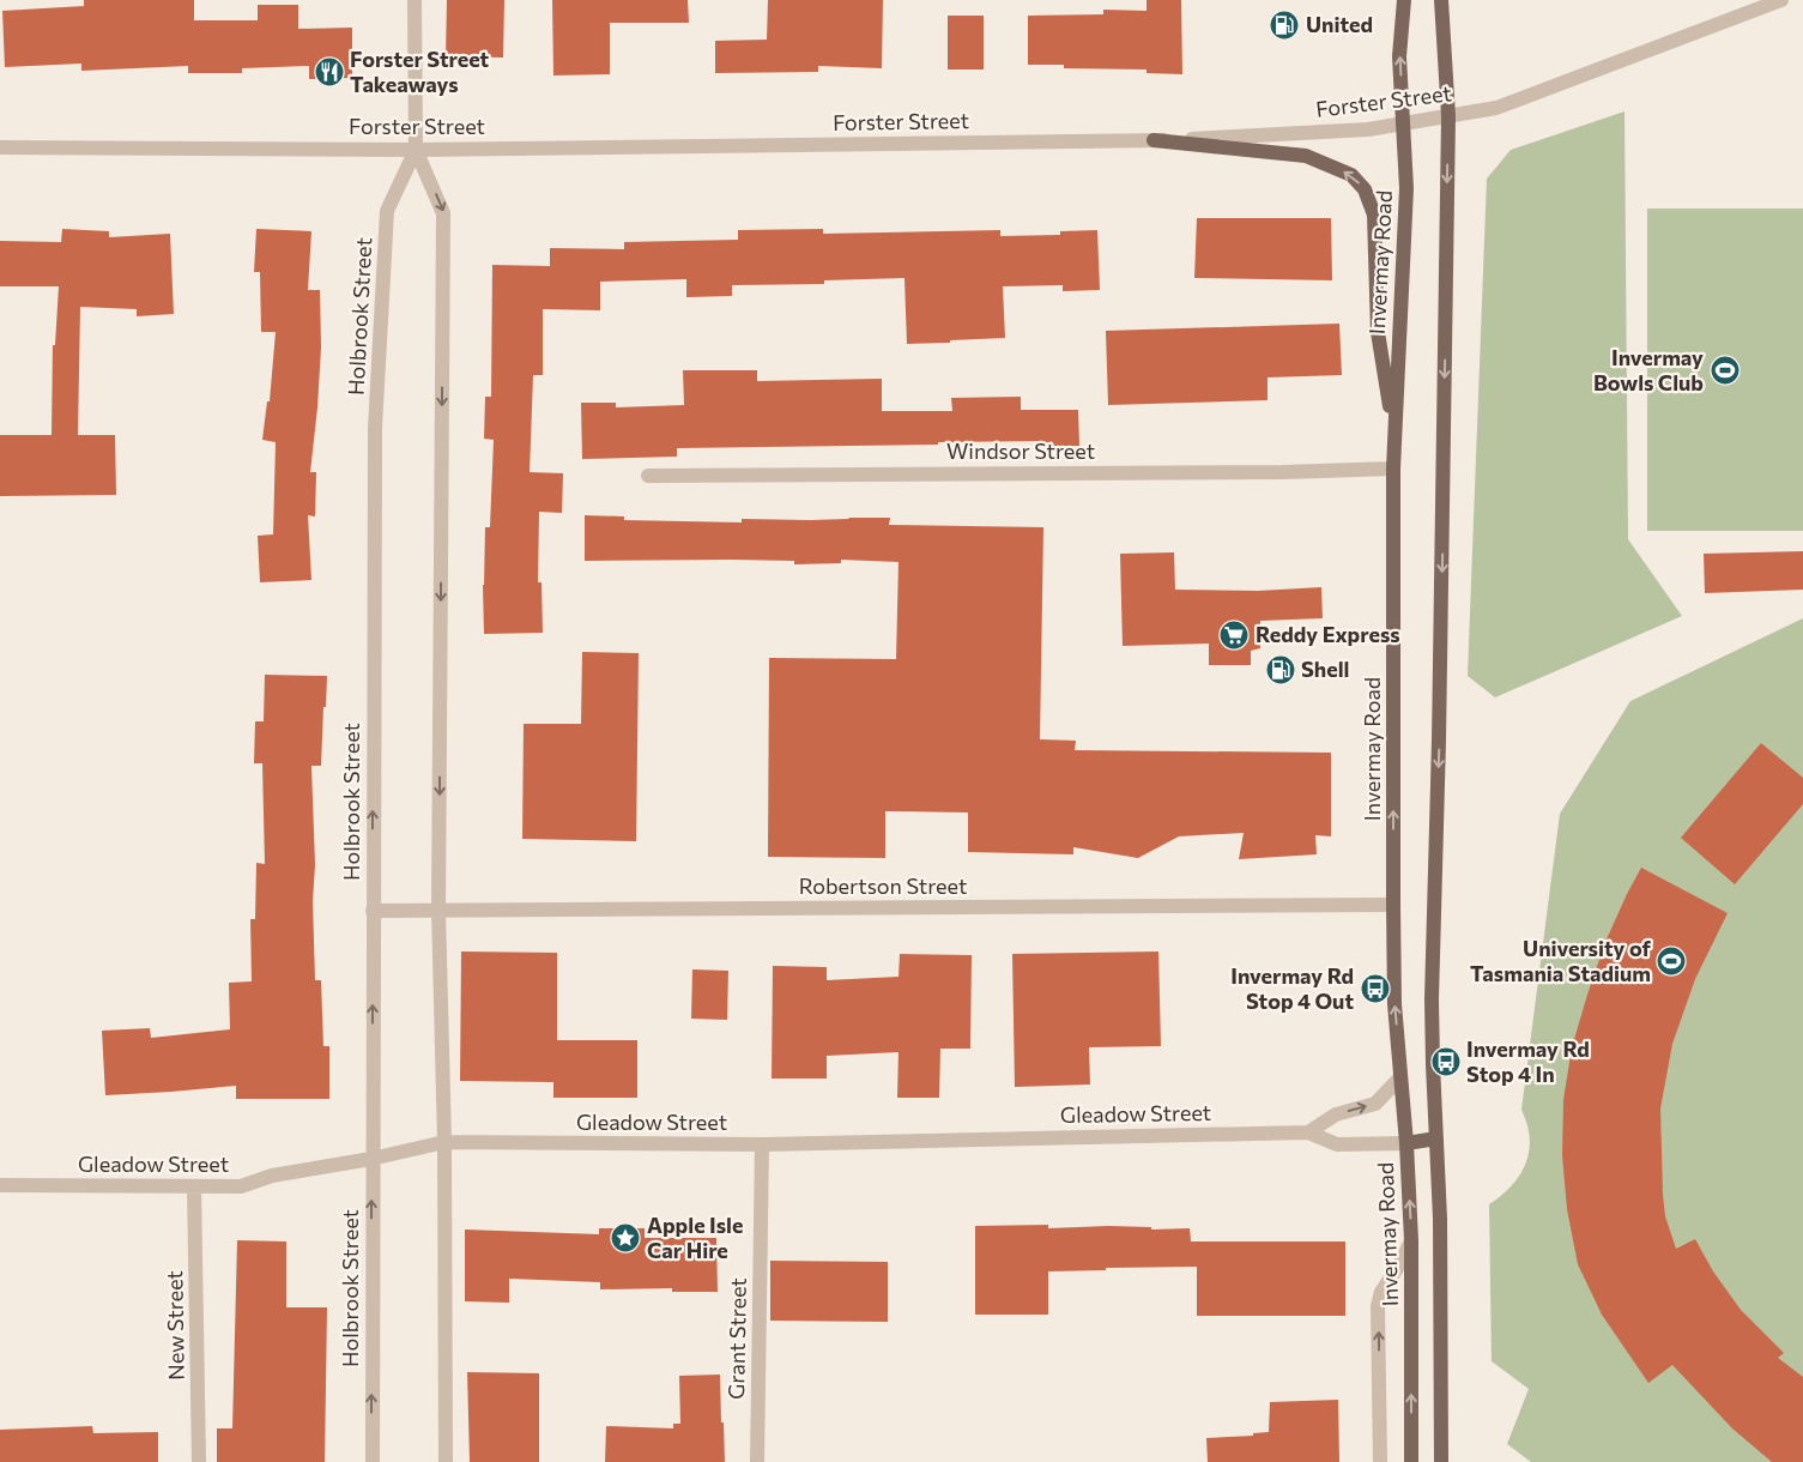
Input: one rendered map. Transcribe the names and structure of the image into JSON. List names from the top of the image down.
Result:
{
  "streets": {
    "main road": ["Invermay Road"],
    "street": [
      "Forster Street",
      "Holbrook Street",
      "Windsor Street",
      "Robertson Street",
      "Gleadow Street",
      "New Street",
      "Grant Street"
    ]
  },
  "crossings": [
    ["Forster Street", "Invermay Road"],
    ["Forster Street", "Holbrook Street"],
    ["Invermay Road", "Windsor Street"],
    ["Invermay Road", "Robertson Street"],
    ["Invermay Road", "Gleadow Street"],
    ["Holbrook Street", "Robertson Street"],
    ["Holbrook Street", "Gleadow Street"],
    ["Gleadow Street", "New Street"],
    ["Gleadow Street", "Grant Street"]
  ],
  "places": {
    "fuel station": ["United", "Shell"],
    "restaurant": ["Forster Street Takeaways"],
    "sports": ["Invermay Bowls Club", "University of Tasmania Stadium"],
    "supermarket": ["Reddy Express"],
    "bus stop": ["Invermay Rd Stop 4 Out", "Invermay Rd Stop 4 In"],
    "place": ["Apple Isle Car Hire"]
  }
}
